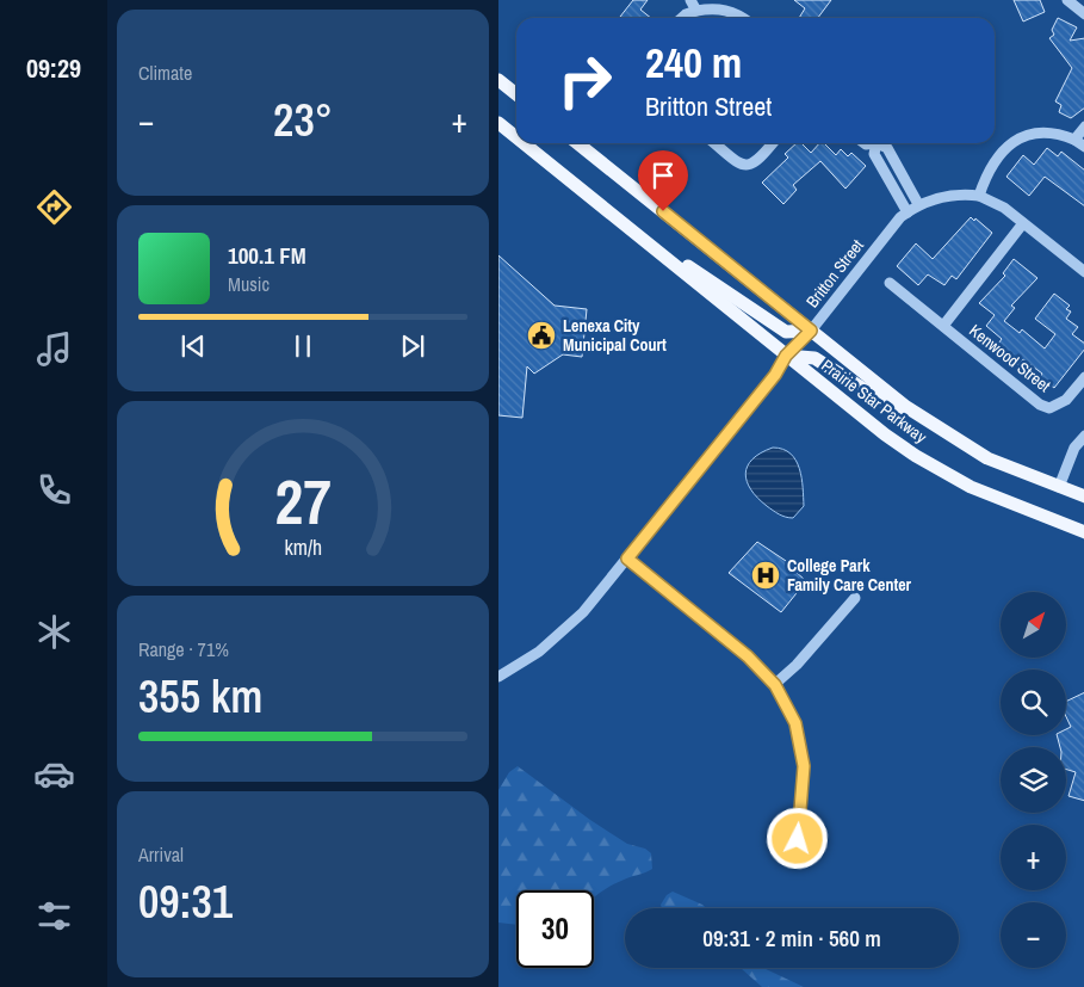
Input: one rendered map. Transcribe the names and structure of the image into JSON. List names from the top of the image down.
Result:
{
  "streets": {
    "main road": ["Prairie Star Parkway"],
    "street": ["Britton Street", "Kenwood Street"]
  },
  "crossings": [
    ["Britton Street", "Prairie Star Parkway"]
  ],
  "places": {
    "public building": ["Lenexa City Municipal Court"],
    "hospital": ["College Park Family Care Center"]
  },
  "north": "top right",
  "page": {
    "tabs": "09:29",
    "tile": [
      "Climate",
      ["Range · 71%", "355 km"],
      ["Arrival", "09:31"]
    ],
    "turn": ["240 m", "Britton Street"],
    "heat": ["−", "23°", "+"],
    "song": ["100.1 FM", "Music"],
    "map_buttons": ["+", "−"],
    "limit": "30",
    "trip": "09:31 · 2 min · 560 m",
    "gauge": ["27", "km/h"]
  }
}
